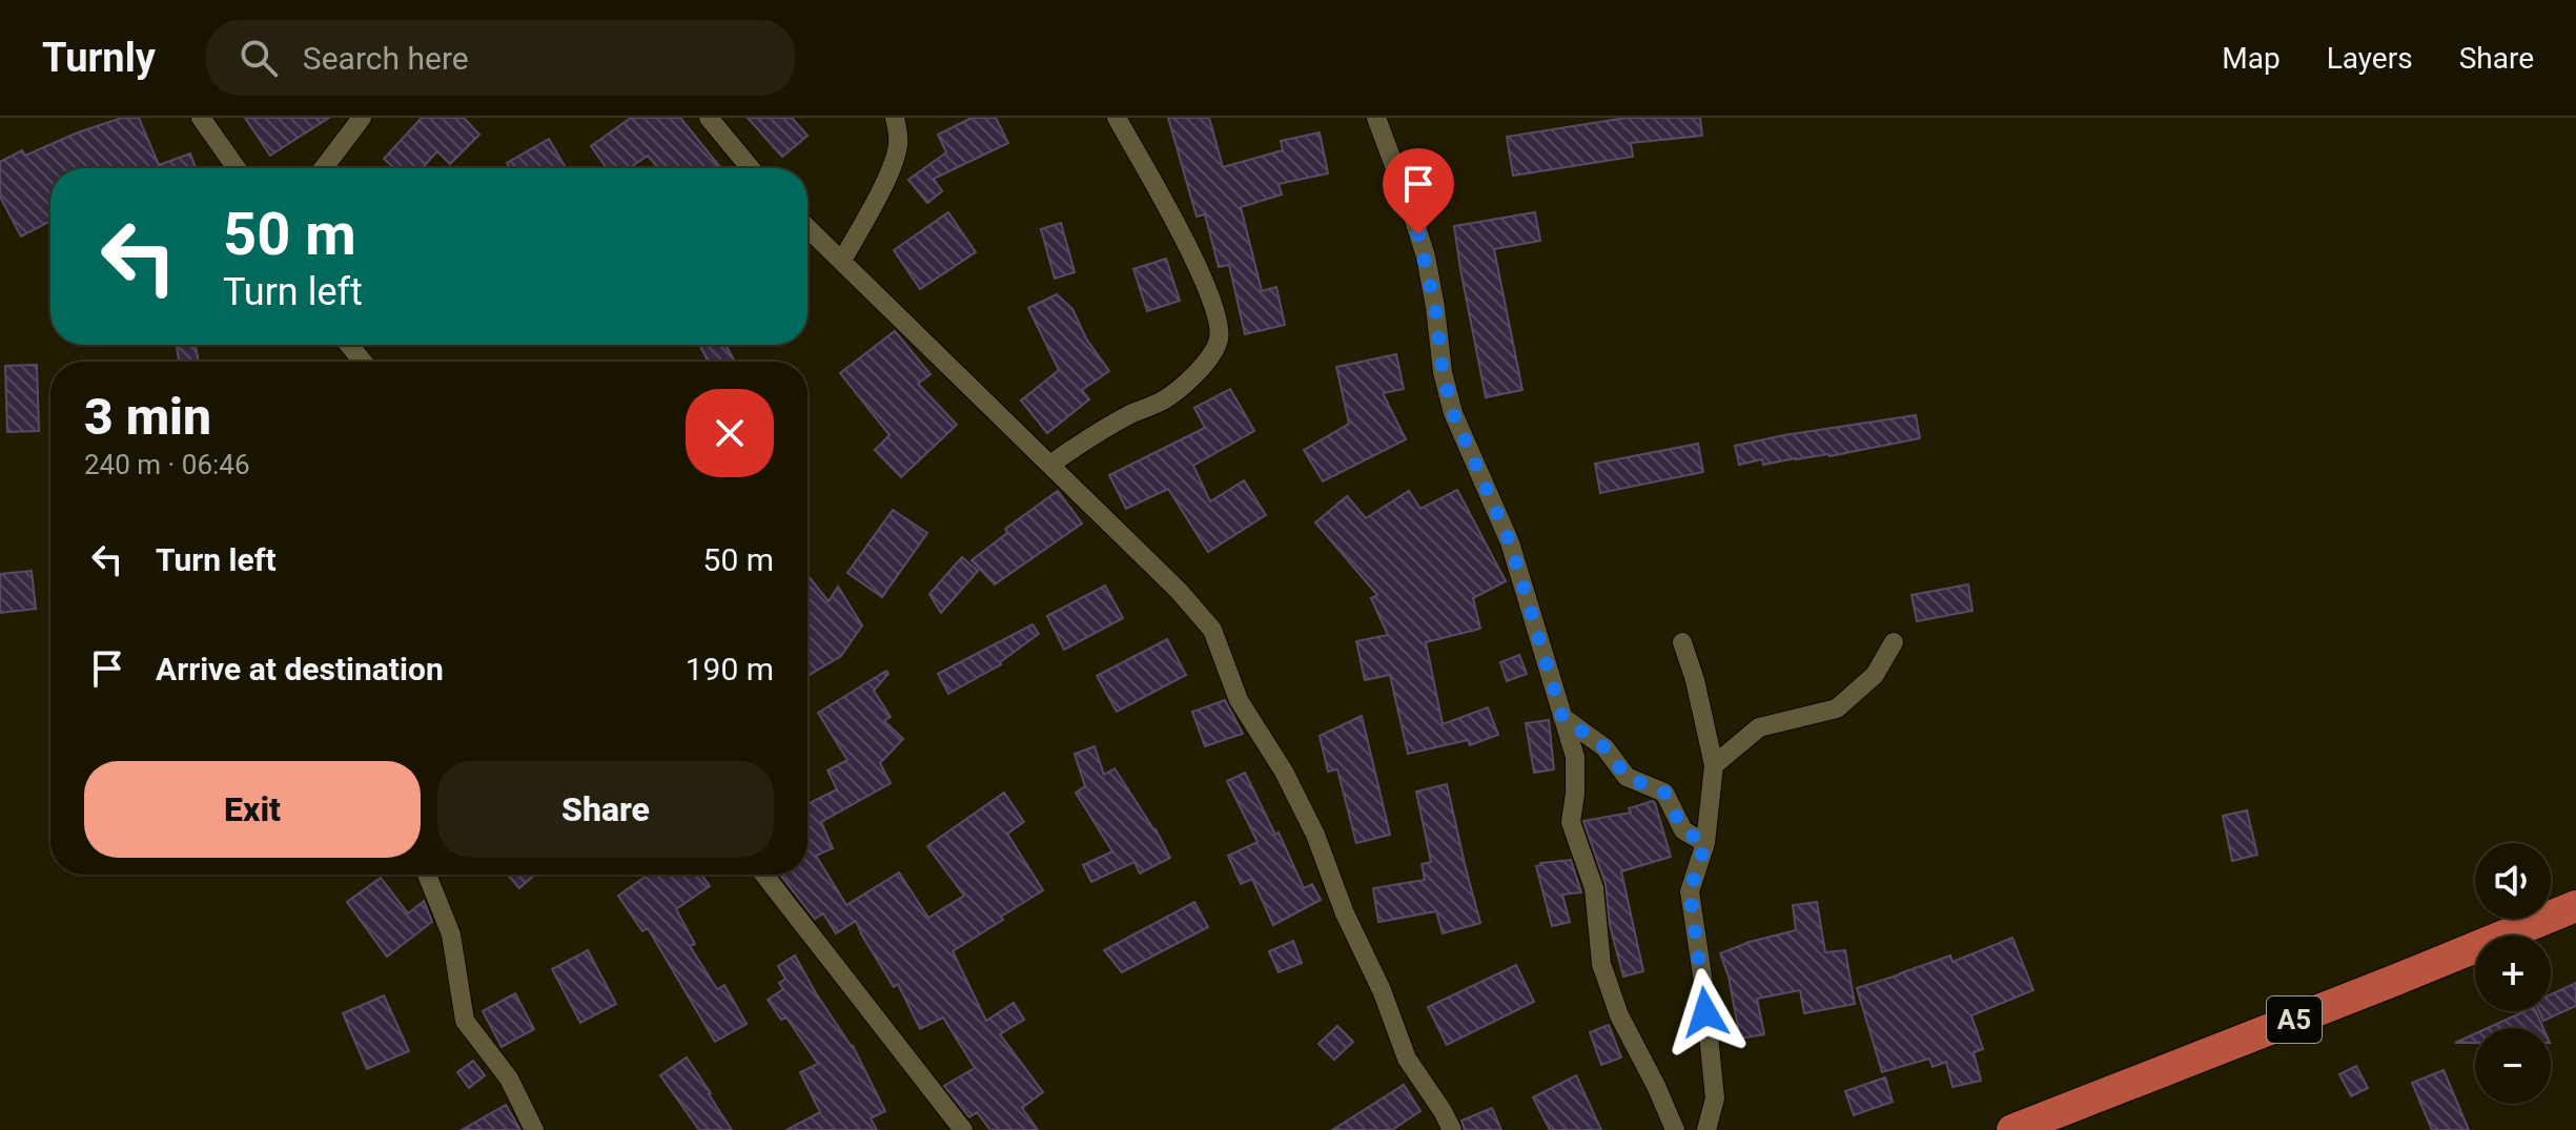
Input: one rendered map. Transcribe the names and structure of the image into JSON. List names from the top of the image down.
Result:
{
  "streets": {
    "highway": ["A5"]
  },
  "page": {
    "header": "Turnly",
    "search": "Search here",
    "nav": ["Map", "Layers", "Share"],
    "turn": ["50 m", "Turn left"],
    "heading": ["3 min", "240 m · 06:46"],
    "list": [
      {
        "name": "Turn left",
        "value": "50 m"
      },
      {
        "name": "Arrive at destination",
        "value": "190 m"
      }
    ],
    "buttons": ["Exit", "Share"],
    "map_buttons": ["+", "−"]
  }
}
